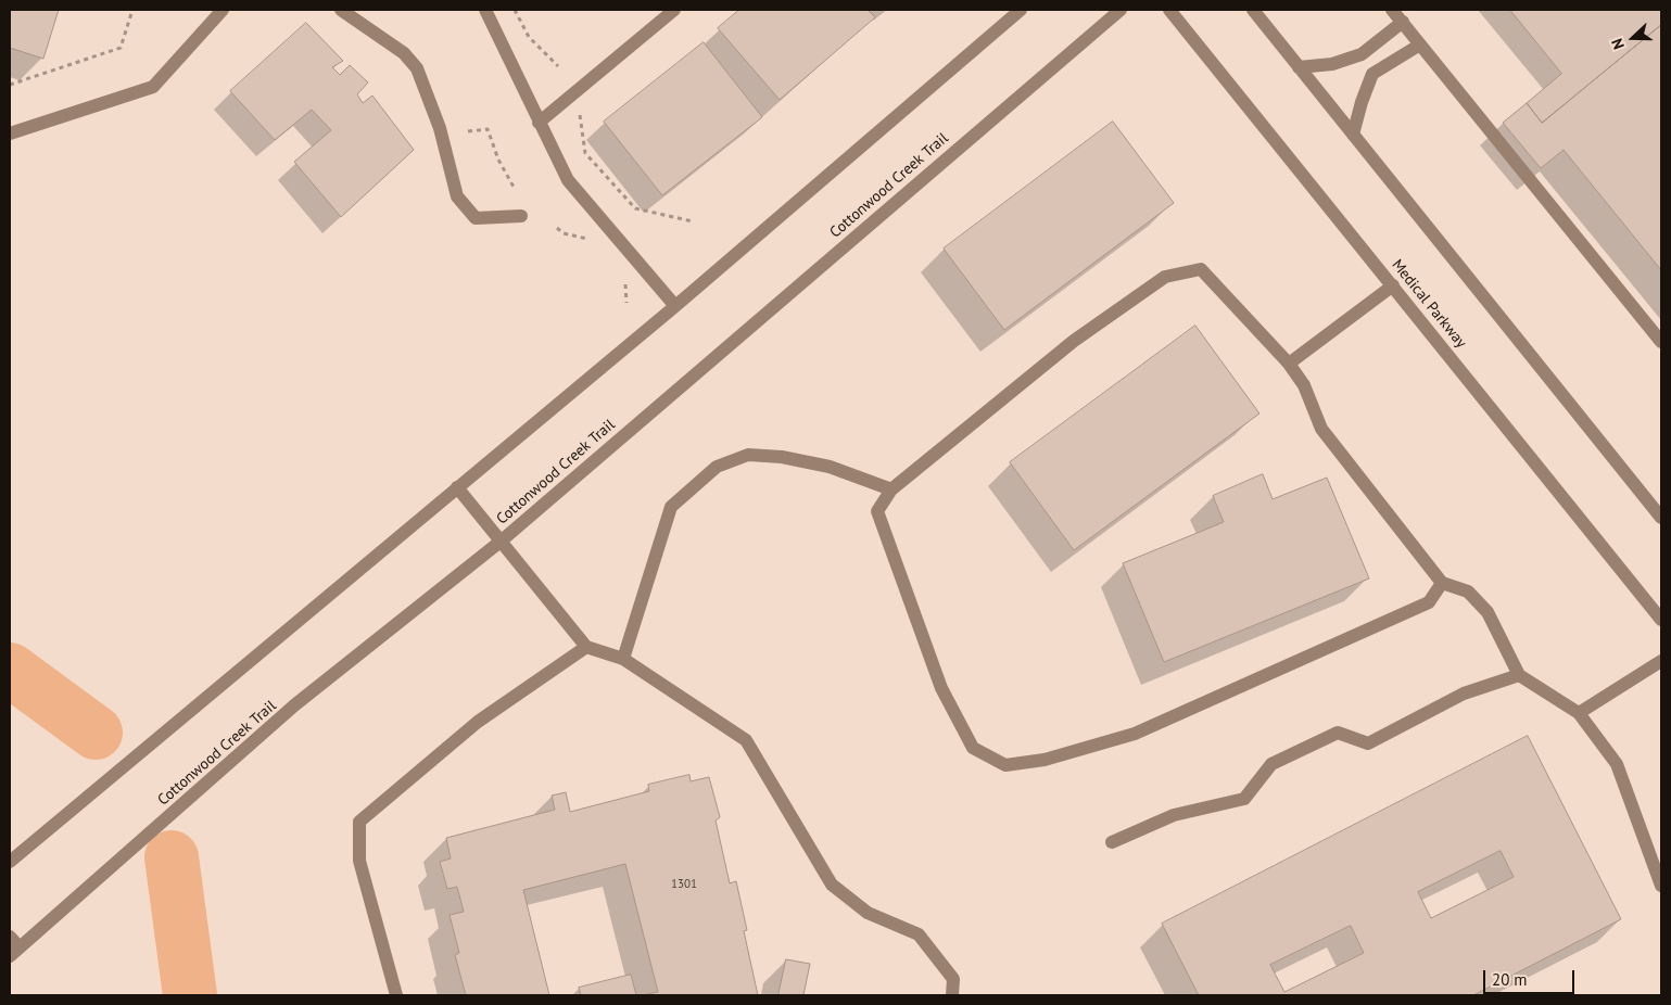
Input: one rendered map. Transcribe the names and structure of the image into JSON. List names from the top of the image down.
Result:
{
  "streets": {
    "street": ["Cottonwood Creek Trail", "Medical Parkway"]
  },
  "house_numbers": ["1301"],
  "scale_bar": "20 m",
  "north": "left"
}
